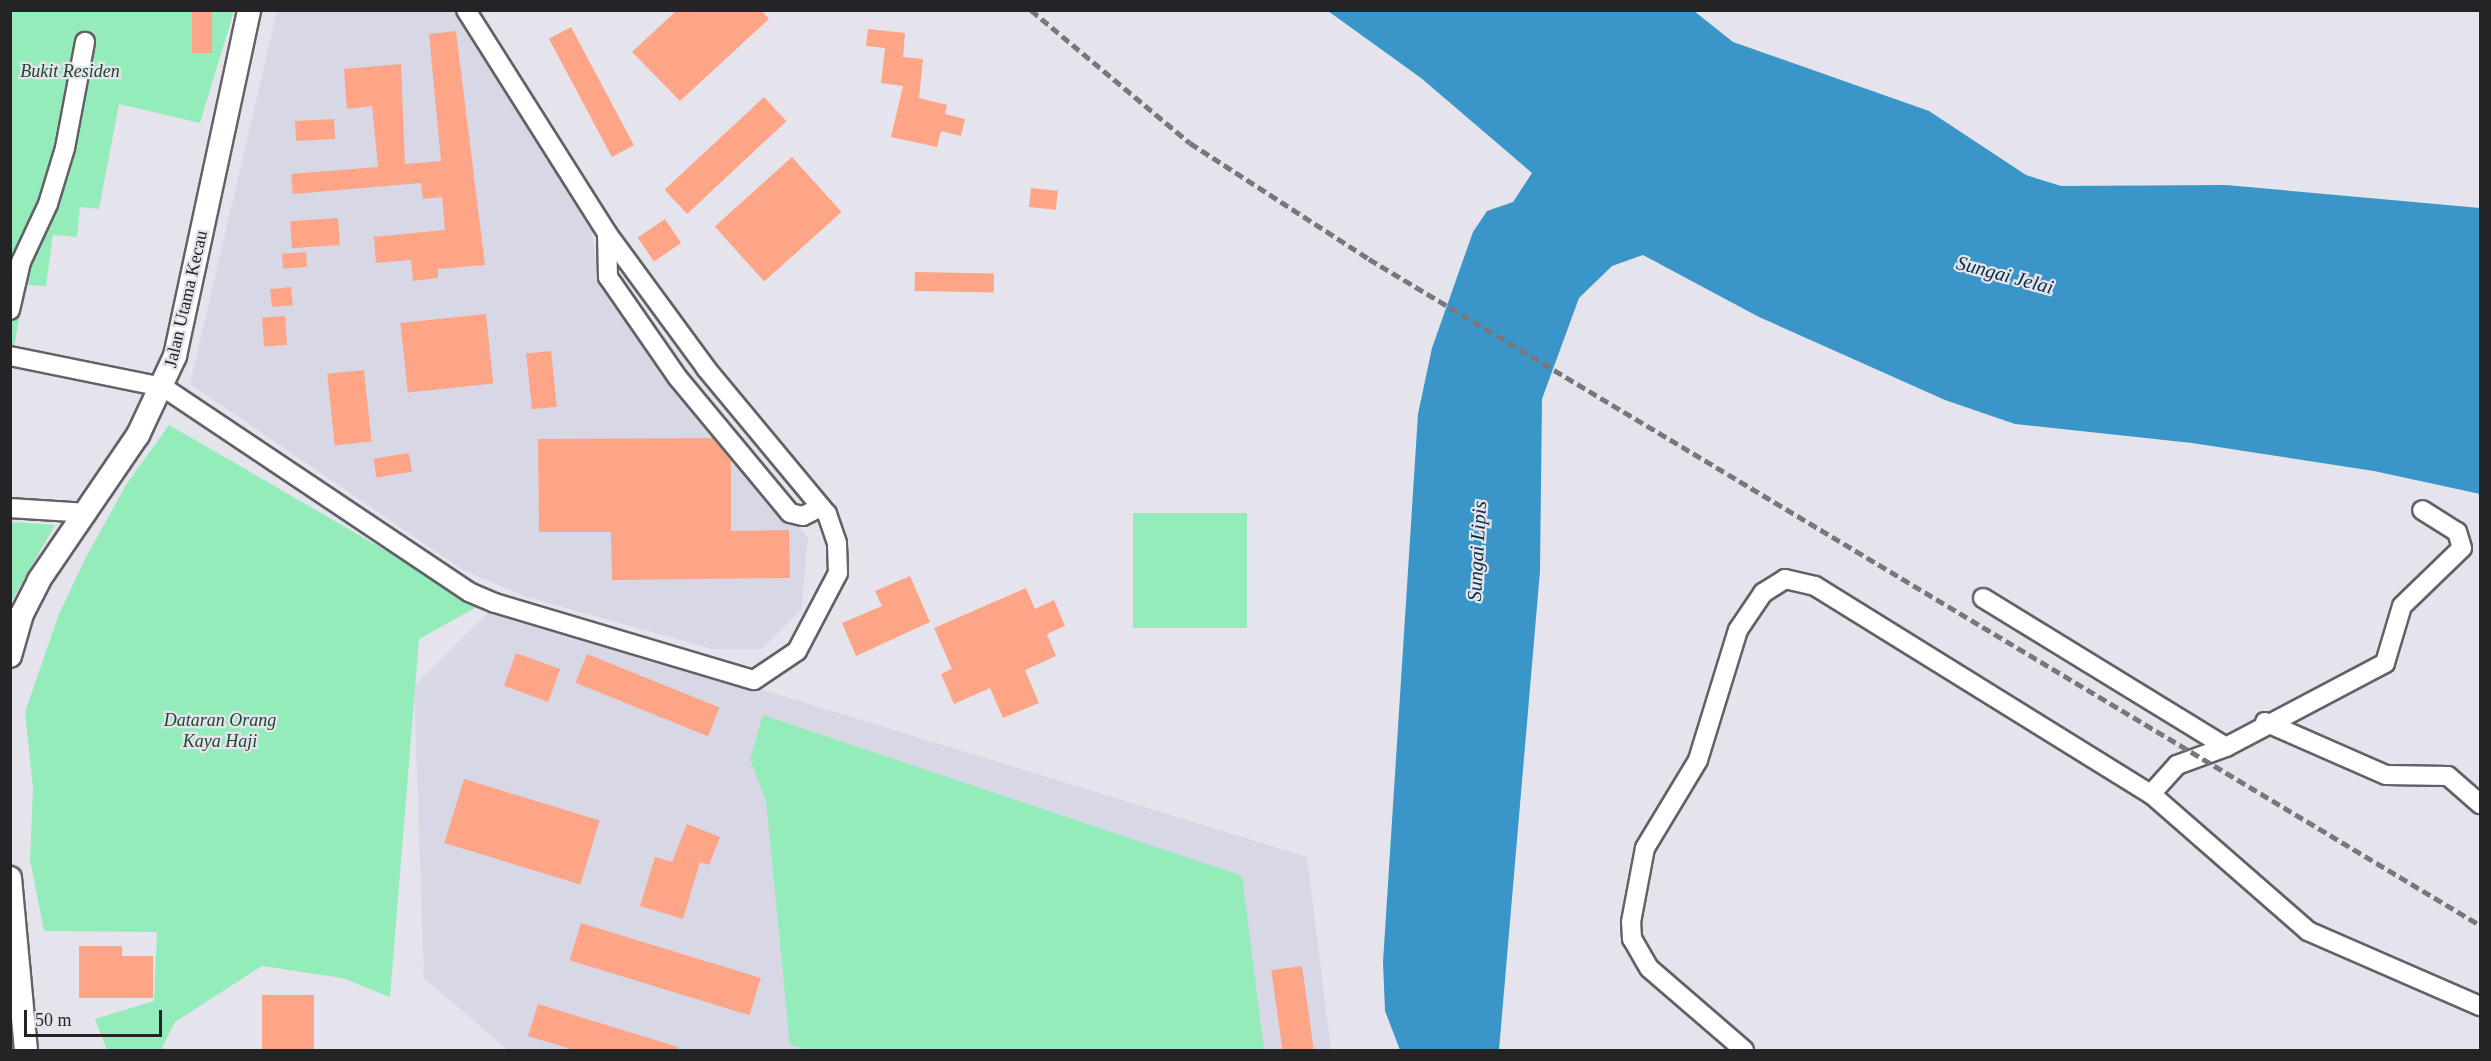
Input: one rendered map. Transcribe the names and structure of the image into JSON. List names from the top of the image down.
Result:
{
  "streets": {
    "street": ["Jalan Utama Kecau"]
  },
  "water": ["Sungai Jelai", "Sungai Lipis"],
  "parks": ["Bukit Residen", "Dataran Orang Kaya Haji"],
  "scale_bar": "50 m"
}
